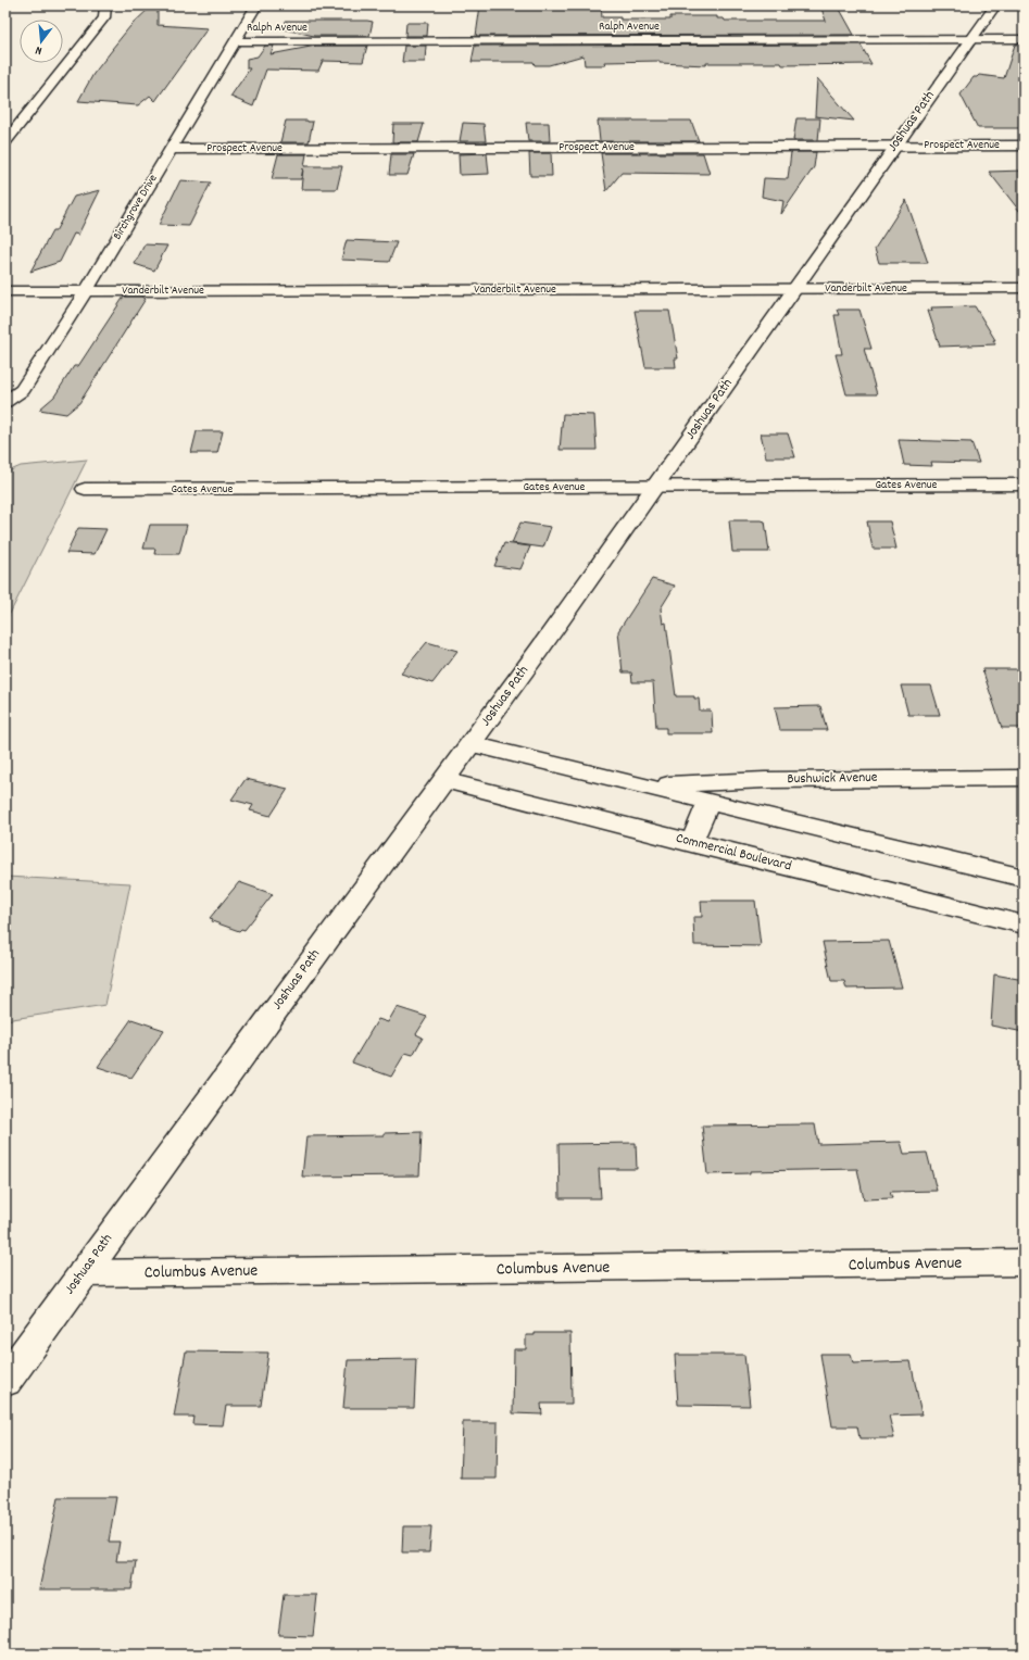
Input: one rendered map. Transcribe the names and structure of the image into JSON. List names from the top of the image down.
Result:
{
  "streets": {
    "main road": ["Joshuas Path"],
    "street": [
      "Ralph Avenue",
      "Prospect Avenue",
      "Birchgrove Drive",
      "Vanderbilt Avenue",
      "Gates Avenue",
      "Bushwick Avenue",
      "Commercial Boulevard",
      "Columbus Avenue"
    ]
  },
  "crossings": [
    ["Ralph Avenue", "Joshuas Path"],
    ["Ralph Avenue", "Birchgrove Drive"],
    ["Joshuas Path", "Prospect Avenue"],
    ["Joshuas Path", "Vanderbilt Avenue"],
    ["Joshuas Path", "Gates Avenue"],
    ["Joshuas Path", "Commercial Boulevard"],
    ["Joshuas Path", "Columbus Avenue"],
    ["Prospect Avenue", "Birchgrove Drive"],
    ["Birchgrove Drive", "Vanderbilt Avenue"]
  ],
  "north": "bottom"
}
